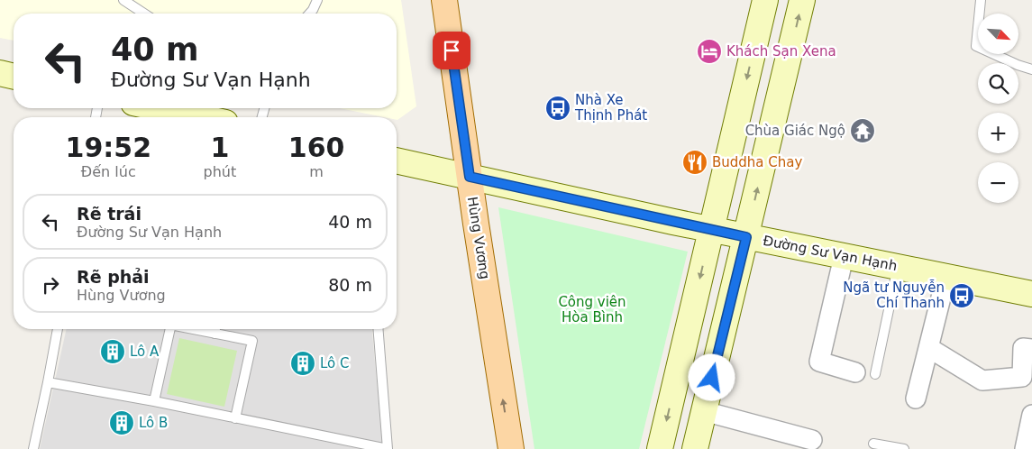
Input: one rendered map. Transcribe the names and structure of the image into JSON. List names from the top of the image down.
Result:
{
  "streets": {
    "main road": ["Hùng Vương", "Đường Sư Vạn Hạnh"]
  },
  "crossings": [
    ["Hùng Vương", "Đường Sư Vạn Hạnh"]
  ],
  "parks": ["Công viên Hòa Bình"],
  "places": {
    "hotel": ["Khách Sạn Xena"],
    "bus stop": ["Nhà Xe Thịnh Phát", "Ngã tư Nguyễn Chí Thanh"],
    "temple": ["Chùa Giác Ngộ"],
    "restaurant": ["Buddha Chay"],
    "building": ["Lô A", "Lô C", "Lô B"]
  },
  "north": "bottom right",
  "page": {
    "map_buttons": ["+", "−"],
    "turn": ["40 m", "Đường Sư Vạn Hạnh"],
    "eta": [
      "19:52",
      "Đến lúc",
      "1",
      "phút",
      "160",
      "m"
    ],
    "list": [
      {
        "name": "Rẽ trái",
        "note": "Đường Sư Vạn Hạnh",
        "value": "40 m"
      },
      {
        "name": "Rẽ phải",
        "note": "Hùng Vương",
        "value": "80 m"
      }
    ]
  }
}
